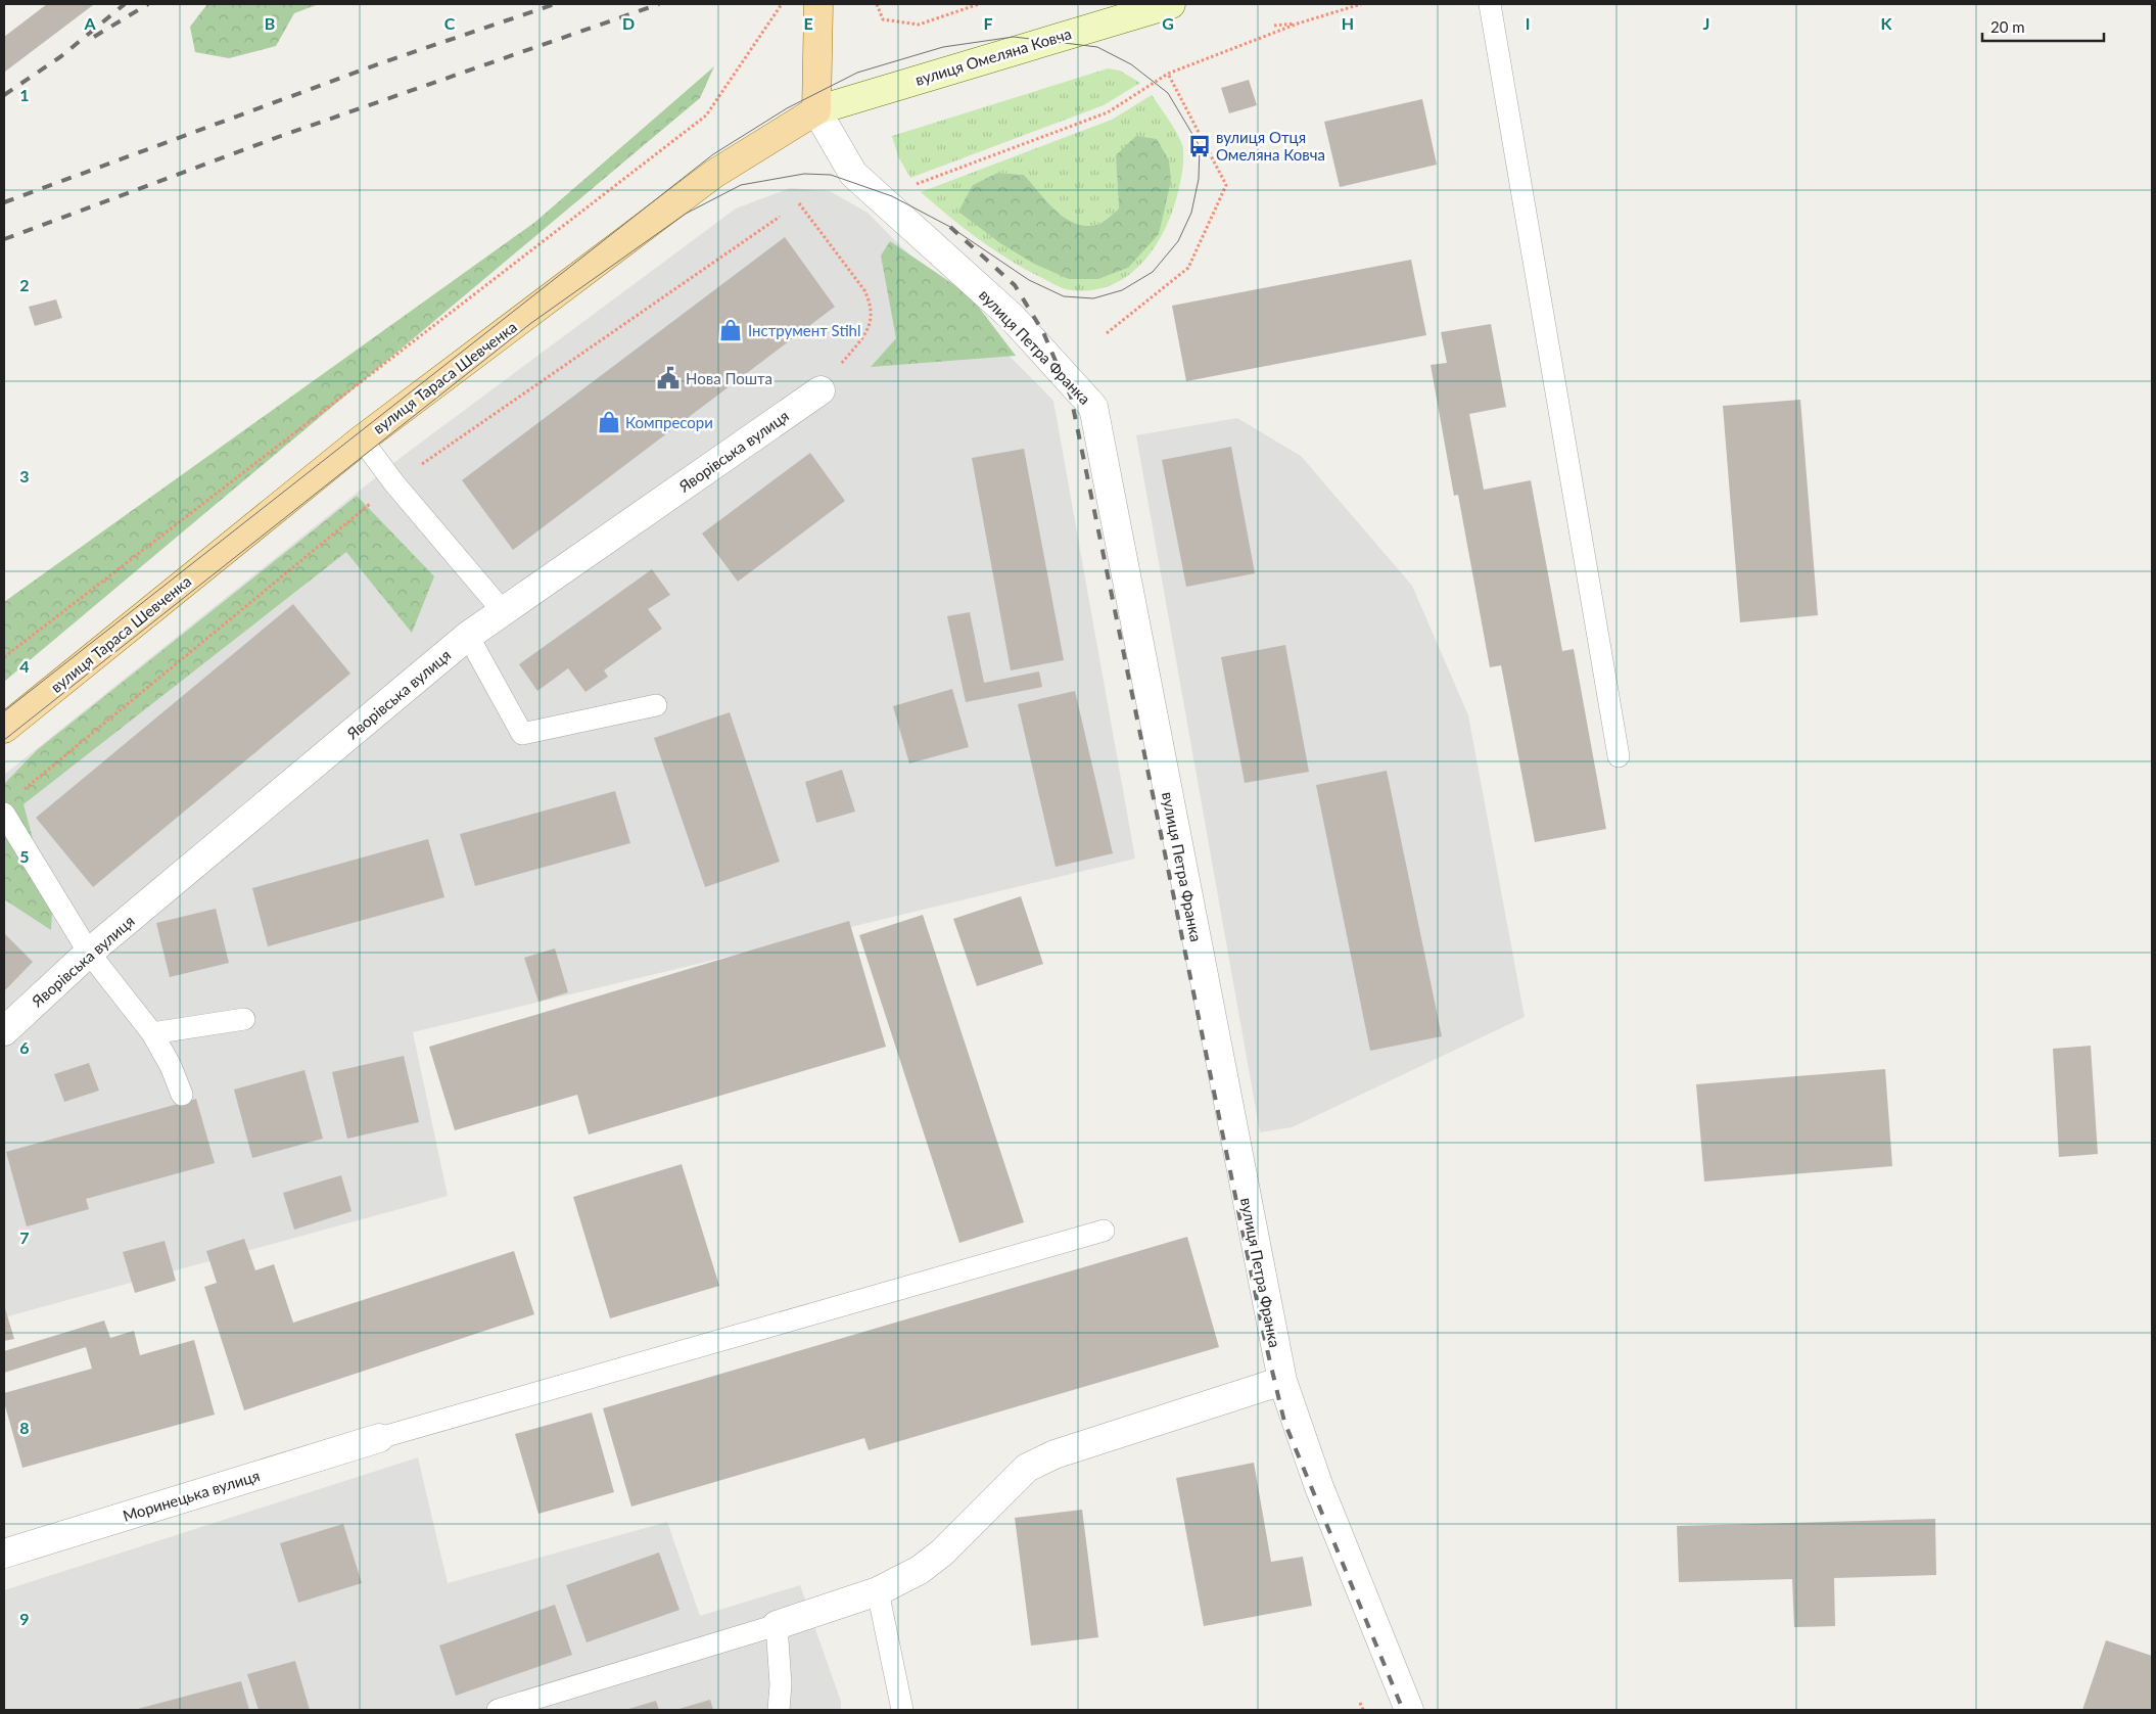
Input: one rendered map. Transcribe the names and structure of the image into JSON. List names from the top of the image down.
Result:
{
  "streets": {
    "main road": ["вулиця Омеляна Ковча", "вулиця Тараса Шевченка"],
    "street": ["вулиця Петра Франка", "Яворівська вулиця", "Моринецька вулиця"]
  },
  "crossings": [
    ["вулиця Омеляна Ковча", "вулиця Петра Франка"],
    ["вулиця Омеляна Ковча", "вулиця Тараса Шевченка"],
    ["вулиця Петра Франка", "вулиця Тараса Шевченка"]
  ],
  "places": {
    "bus stop": ["вулиця Отця Омеляна Ковча"],
    "shop": ["Інструмент Stihl", "Компресори"],
    "public building": ["Нова Пошта"]
  },
  "scale_bar": "20 m",
  "grid": {
    "columns": [
      "A",
      "B",
      "C",
      "D",
      "E",
      "F",
      "G",
      "H",
      "I",
      "J",
      "K"
    ],
    "rows": [
      "1",
      "2",
      "3",
      "4",
      "5",
      "6",
      "7",
      "8",
      "9"
    ]
  }
}
